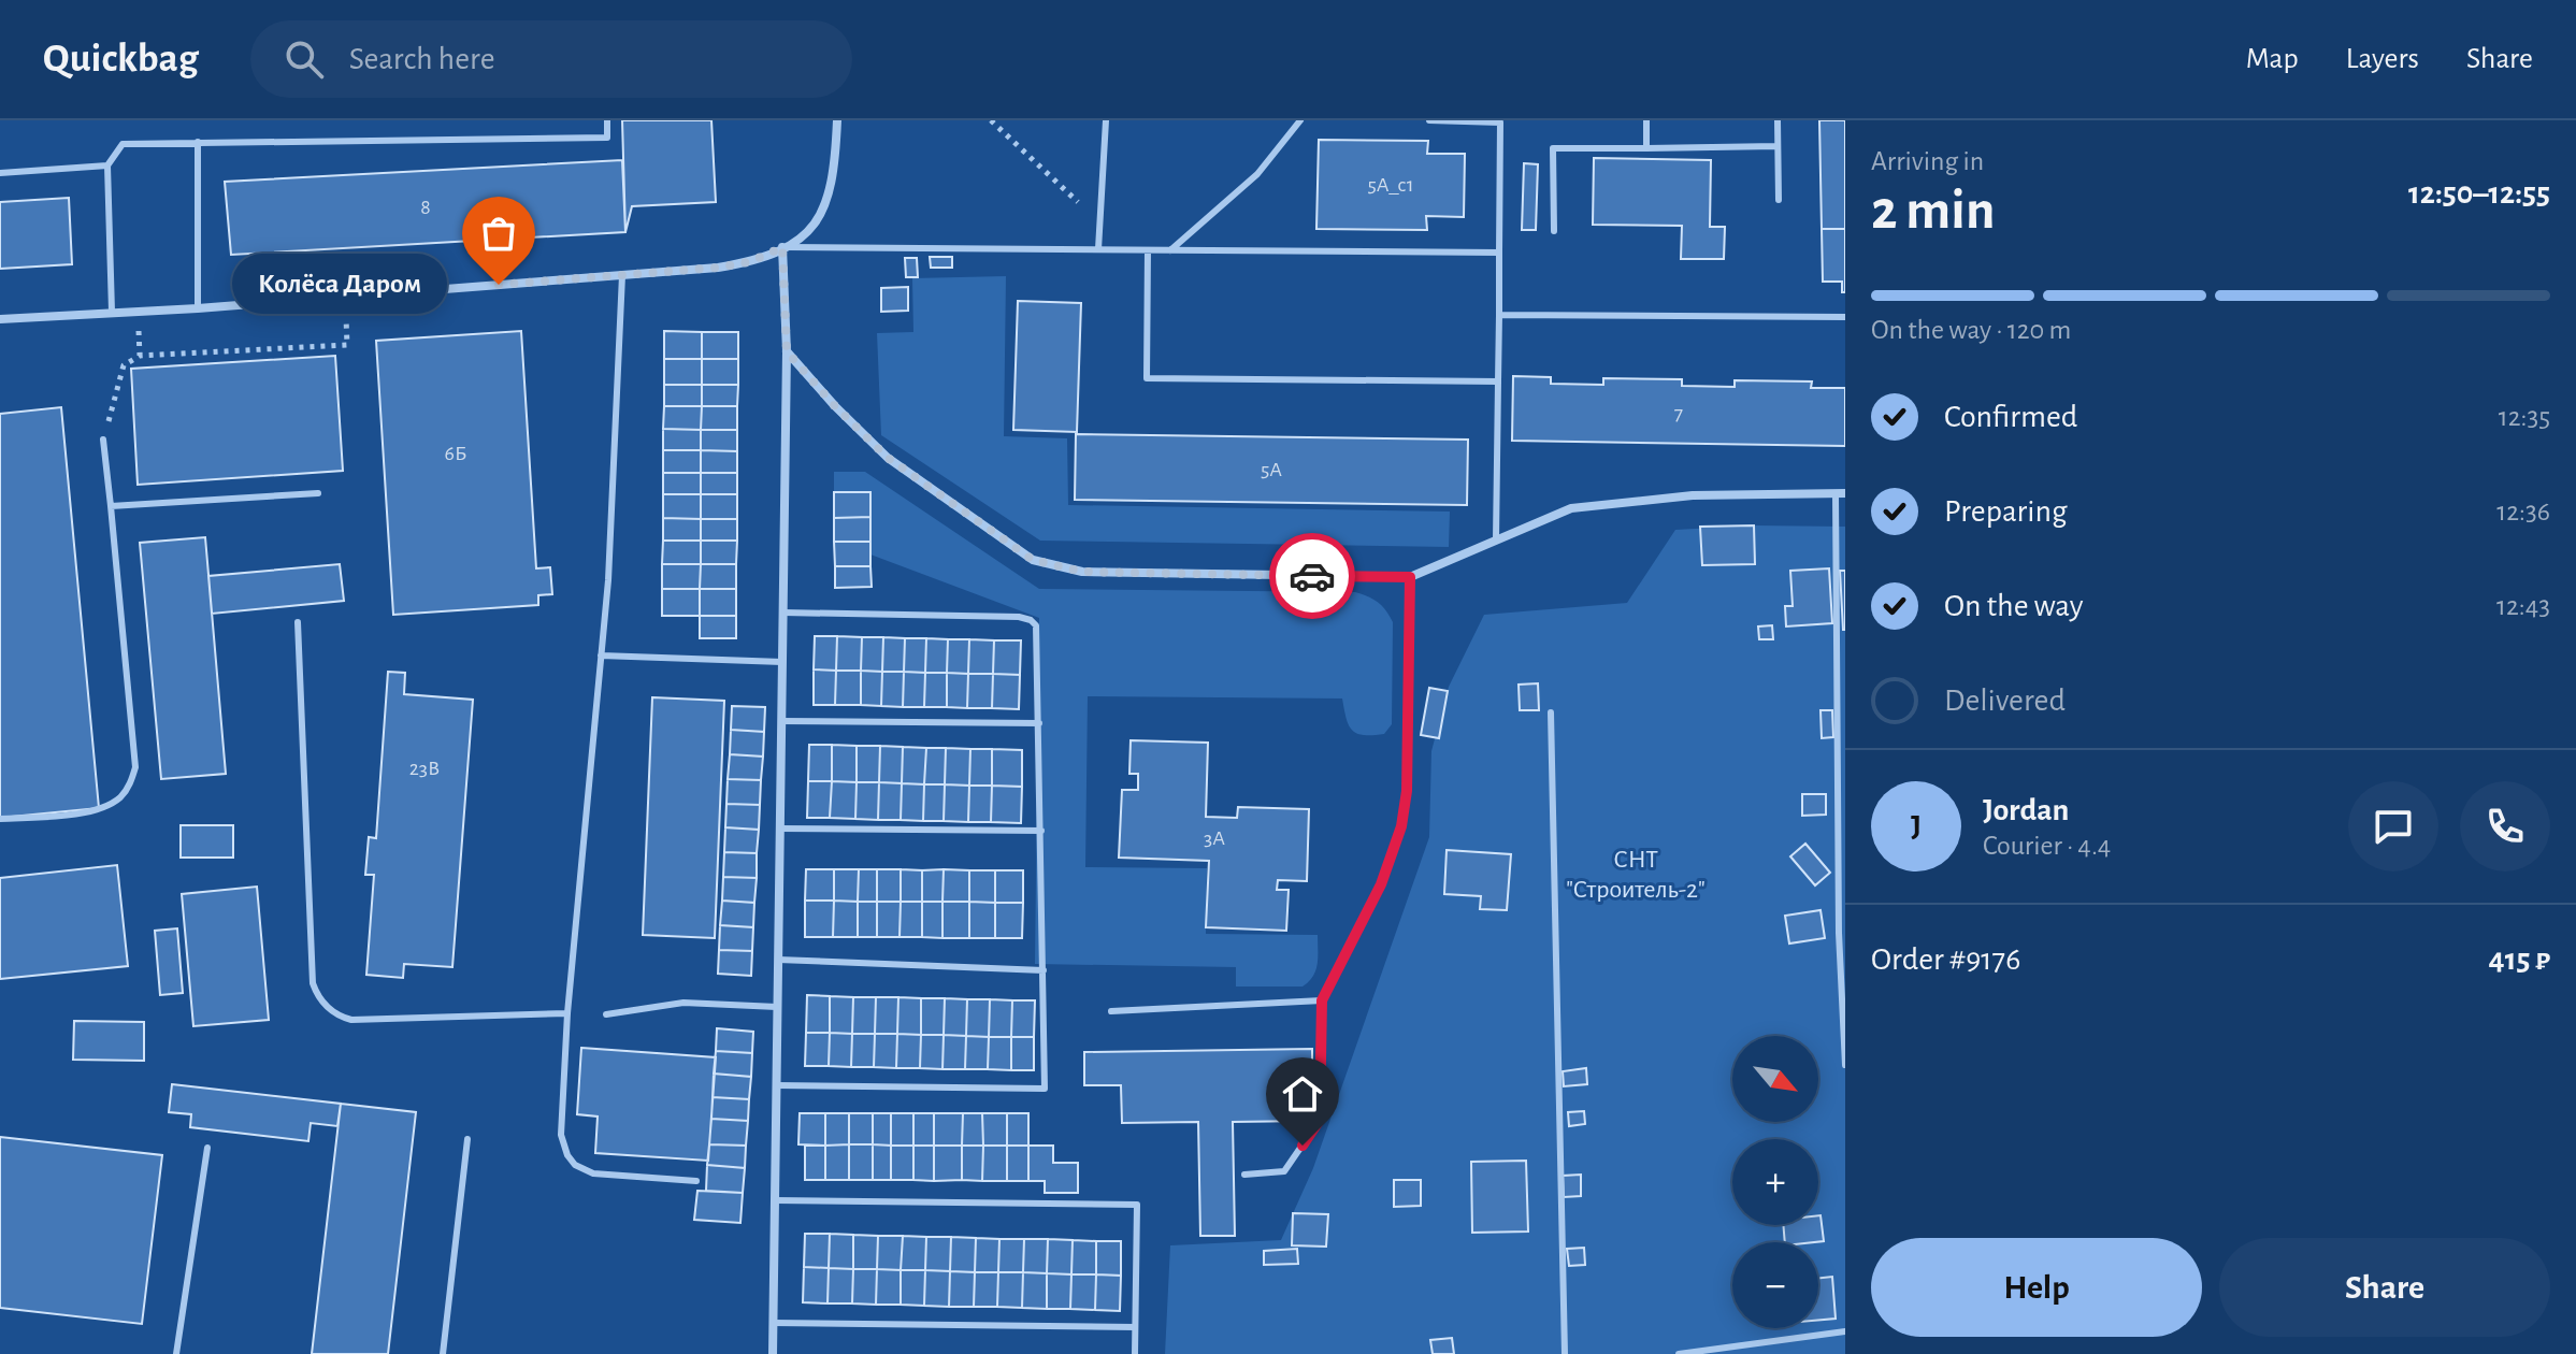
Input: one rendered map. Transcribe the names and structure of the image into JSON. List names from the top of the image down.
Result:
{
  "parks": ["СНТ \"Строитель-2\""],
  "places": ["Колёса Даром"],
  "house_numbers": [
    "5А_с1",
    "8",
    "7",
    "6Б",
    "5А",
    "23В",
    "3А"
  ],
  "north": "bottom right",
  "page": {
    "header": "Quickbag",
    "search": "Search here",
    "nav": ["Map", "Layers", "Share"],
    "heading": ["2 min", "Arriving in", "12:50–12:55"],
    "panel": [
      "Jordan",
      "Courier · 4.4",
      "Order #9176",
      "415 ₽"
    ],
    "bubble": "Колёса Даром",
    "bar": "On the way · 120 m",
    "list": [
      ["Confirmed", "12:35"],
      ["Preparing", "12:36"],
      ["On the way", "12:43"],
      "Delivered"
    ],
    "round": "J",
    "map_buttons": ["+", "−"],
    "buttons": ["Help", "Share"]
  }
}
